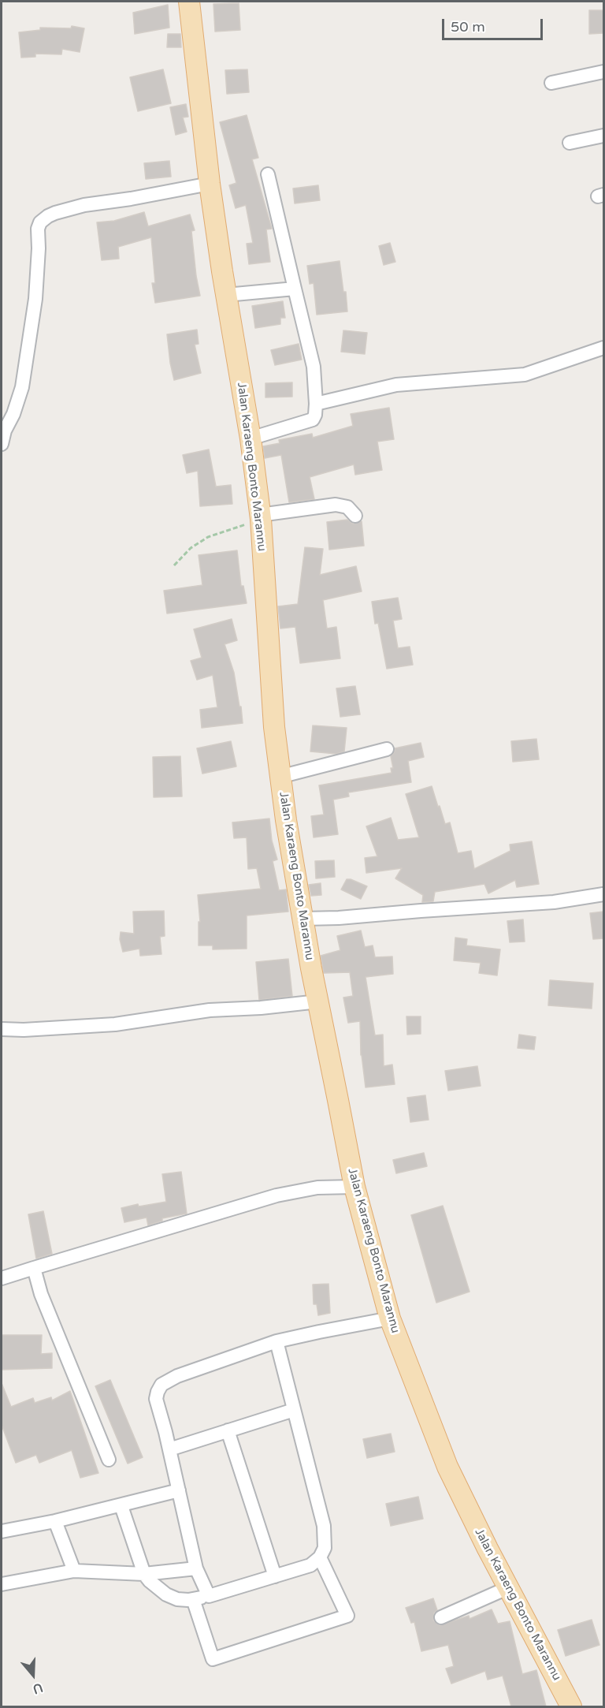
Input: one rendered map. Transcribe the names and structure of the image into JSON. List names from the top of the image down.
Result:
{
  "streets": {
    "main road": ["Jalan Karaeng Bonto Marannu"]
  },
  "scale_bar": "50 m",
  "north": "bottom"
}
